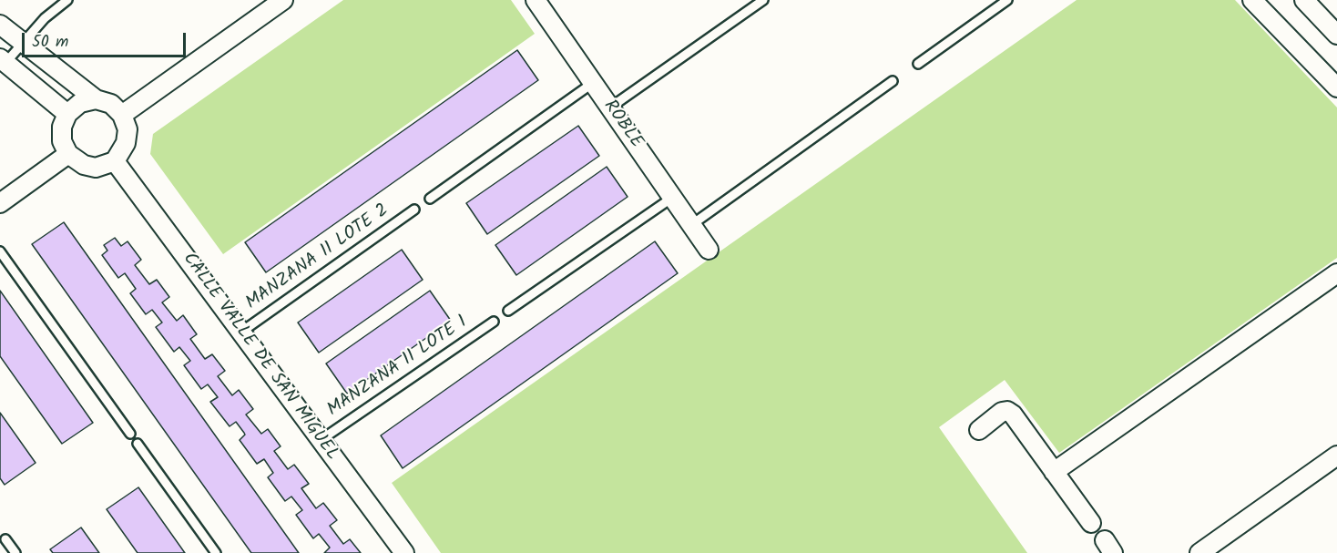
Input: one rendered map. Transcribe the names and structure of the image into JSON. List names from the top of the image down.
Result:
{
  "streets": {
    "street": ["ROBLE", "CALLE VALLE DE SAN MIGUEL"],
    "lane": ["MANZANA 11 LOTE 2", "MANZANA 11 LOTE 1"]
  },
  "crossings": [
    ["MANZANA 11 LOTE 2", "CALLE VALLE DE SAN MIGUEL"],
    ["CALLE VALLE DE SAN MIGUEL", "MANZANA 11 LOTE 1"]
  ],
  "scale_bar": "50 m"
}
